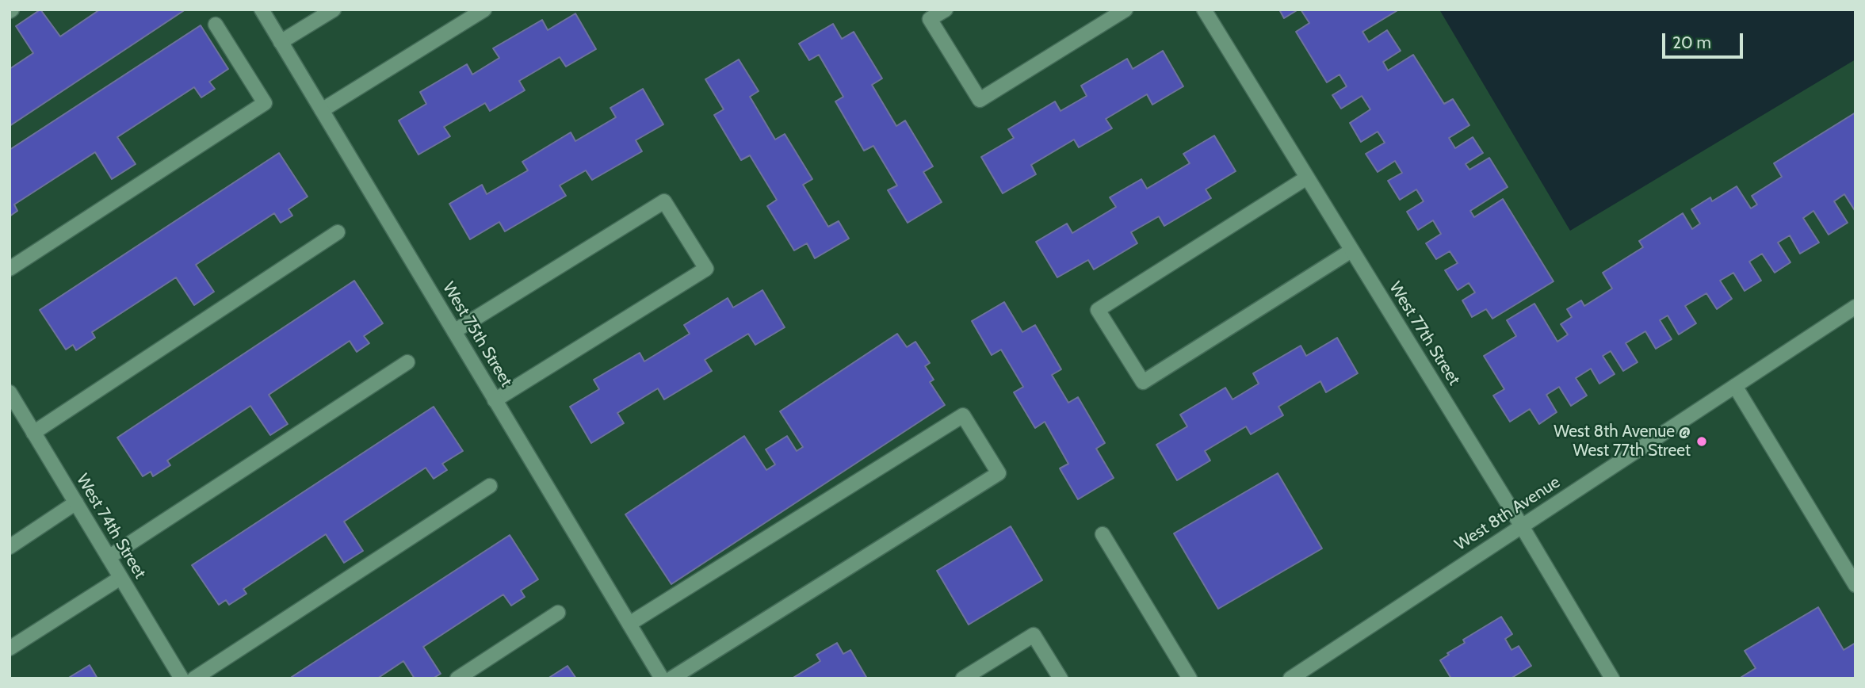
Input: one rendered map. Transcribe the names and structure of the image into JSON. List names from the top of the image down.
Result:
{
  "streets": {
    "street": [
      "West 77th Street",
      "West 75th Street",
      "West 8th Avenue",
      "West 74th Street"
    ]
  },
  "crossings": [
    ["West 77th Street", "West 8th Avenue"]
  ],
  "places": ["West 8th Avenue @ West 77th Street"],
  "scale_bar": "20 m"
}
